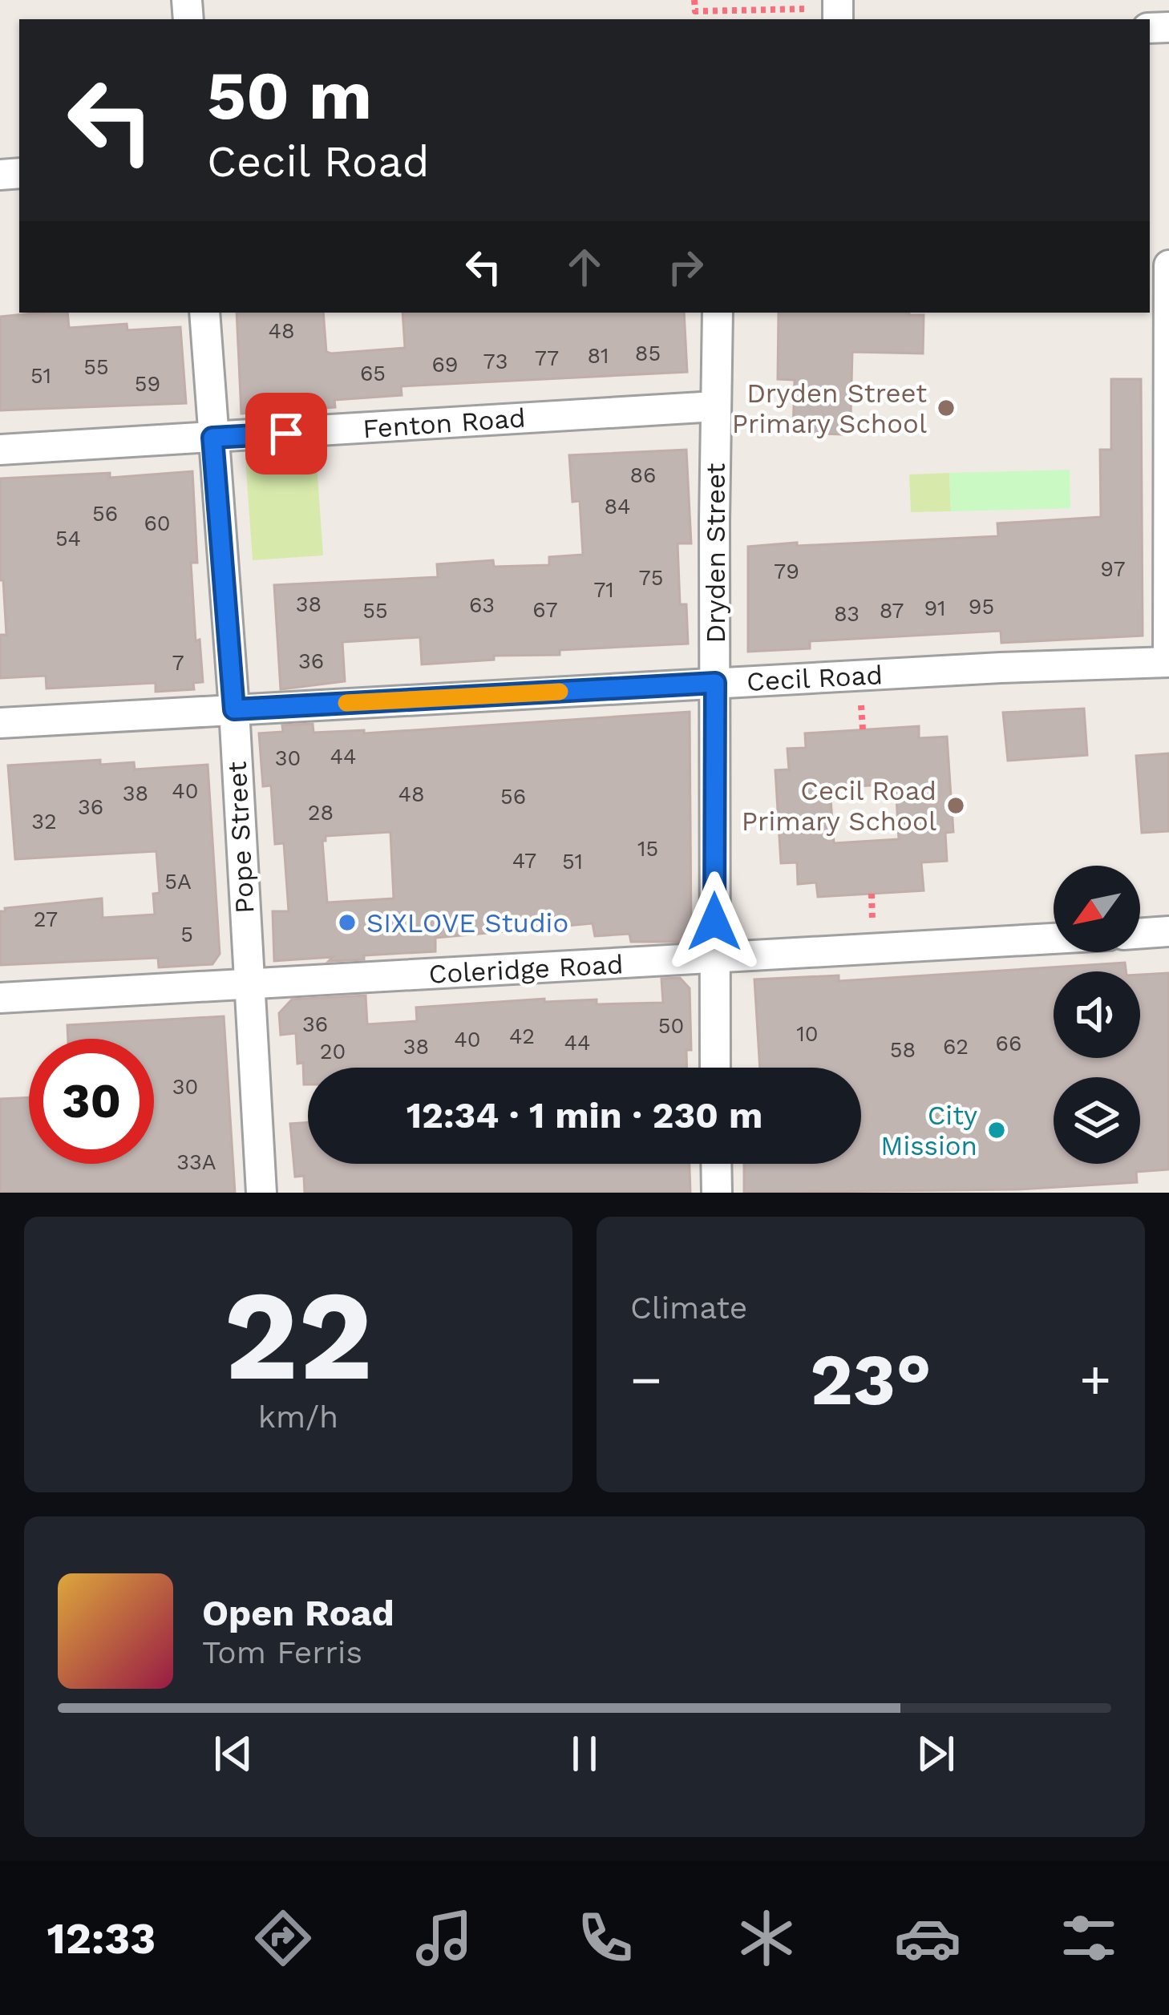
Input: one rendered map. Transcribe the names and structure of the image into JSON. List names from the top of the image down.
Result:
{
  "streets": {
    "street": [
      "Fenton Road",
      "Dryden Street",
      "Cecil Road",
      "Pope Street",
      "Coleridge Road"
    ]
  },
  "crossings": [
    ["Fenton Road", "Dryden Street"],
    ["Fenton Road", "Pope Street"],
    ["Dryden Street", "Cecil Road"],
    ["Dryden Street", "Coleridge Road"],
    ["Cecil Road", "Pope Street"],
    ["Pope Street", "Coleridge Road"]
  ],
  "places": [
    "Dryden Street Primary School",
    "Cecil Road Primary School",
    "SIXLOVE Studio",
    "City Mission"
  ],
  "house_numbers": [
    "48",
    "85",
    "81",
    "77",
    "73",
    "69",
    "55",
    "65",
    "51",
    "59",
    "86",
    "84",
    "56",
    "60",
    "54",
    "97",
    "79",
    "75",
    "71",
    "38",
    "63",
    "95",
    "91",
    "67",
    "55",
    "87",
    "83",
    "36",
    "7",
    "44",
    "30",
    "40",
    "38",
    "48",
    "56",
    "36",
    "28",
    "32",
    "15",
    "47",
    "51",
    "5A",
    "27",
    "5",
    "36",
    "50",
    "10",
    "42",
    "40",
    "44",
    "66",
    "38",
    "62",
    "58",
    "20",
    "30",
    "33A"
  ],
  "north": "bottom left",
  "page": {
    "turn": ["50 m", "Cecil Road"],
    "limit": "30",
    "trip": "12:34 · 1 min · 230 m",
    "tile": [
      ["22", "km/h"],
      "Climate"
    ],
    "heat": ["−", "23°", "+"],
    "song": ["Open Road", "Tom Ferris"],
    "tabs": "12:33"
  }
}
